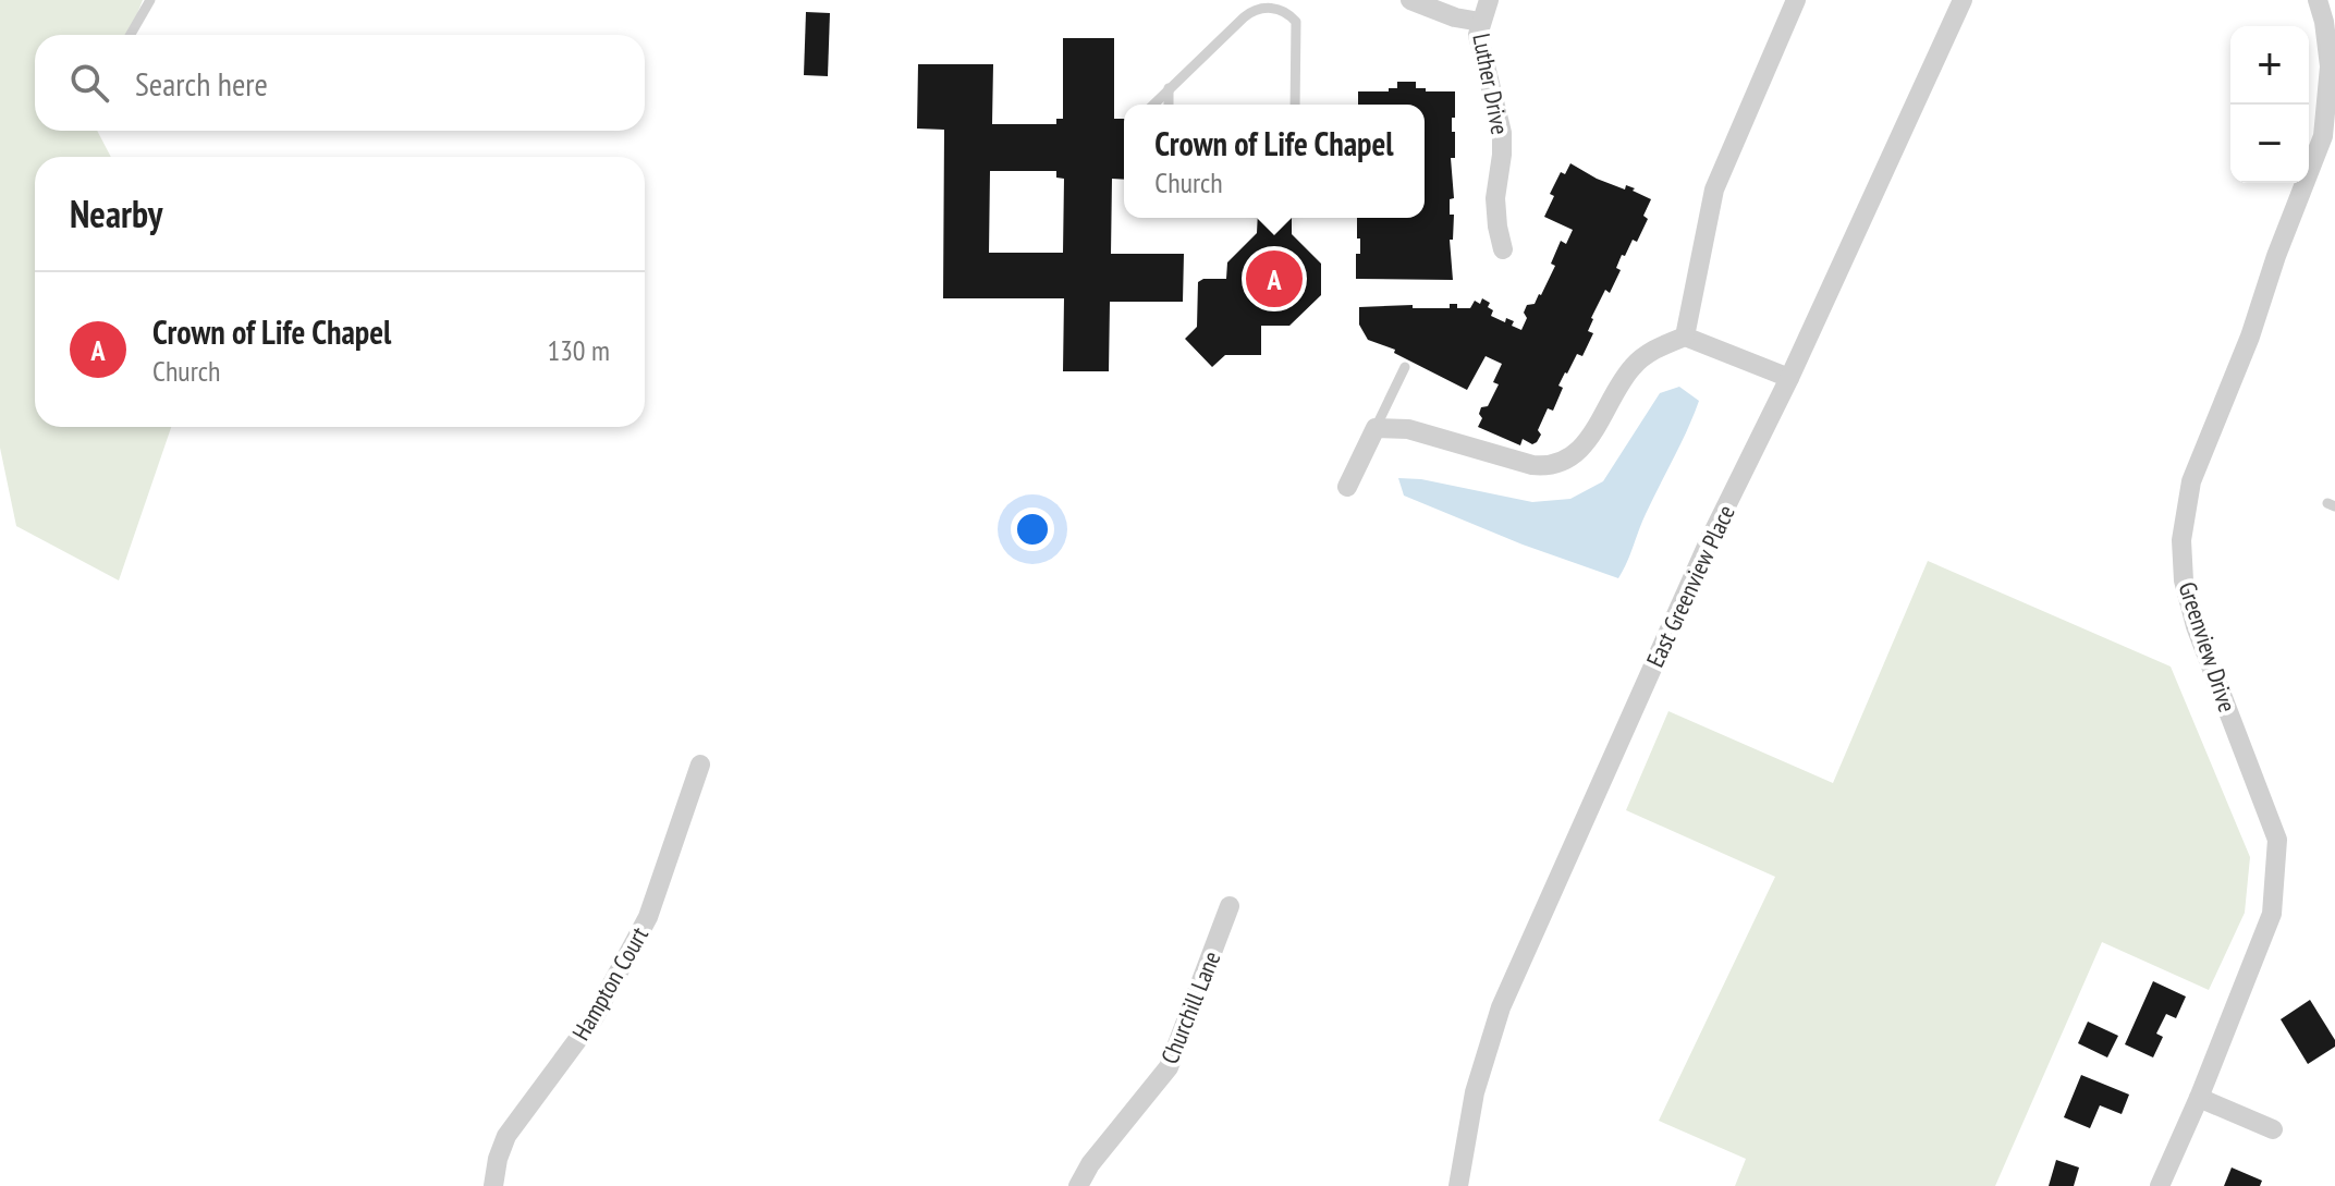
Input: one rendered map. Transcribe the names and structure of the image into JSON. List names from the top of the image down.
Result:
{
  "streets": {
    "street": [
      "Luther Drive",
      "East Greenview Place",
      "Greenview Drive",
      "Hampton Court",
      "Churchill Lane"
    ]
  },
  "page": {
    "map_buttons": ["+", "−"],
    "search": "Search here",
    "popup": ["Crown of Life Chapel", "Church"],
    "heading": "Nearby",
    "pins": "A",
    "list": [
      {
        "mark": "A",
        "name": "Crown of Life Chapel",
        "note": "Church",
        "value": "130 m"
      }
    ]
  }
}
